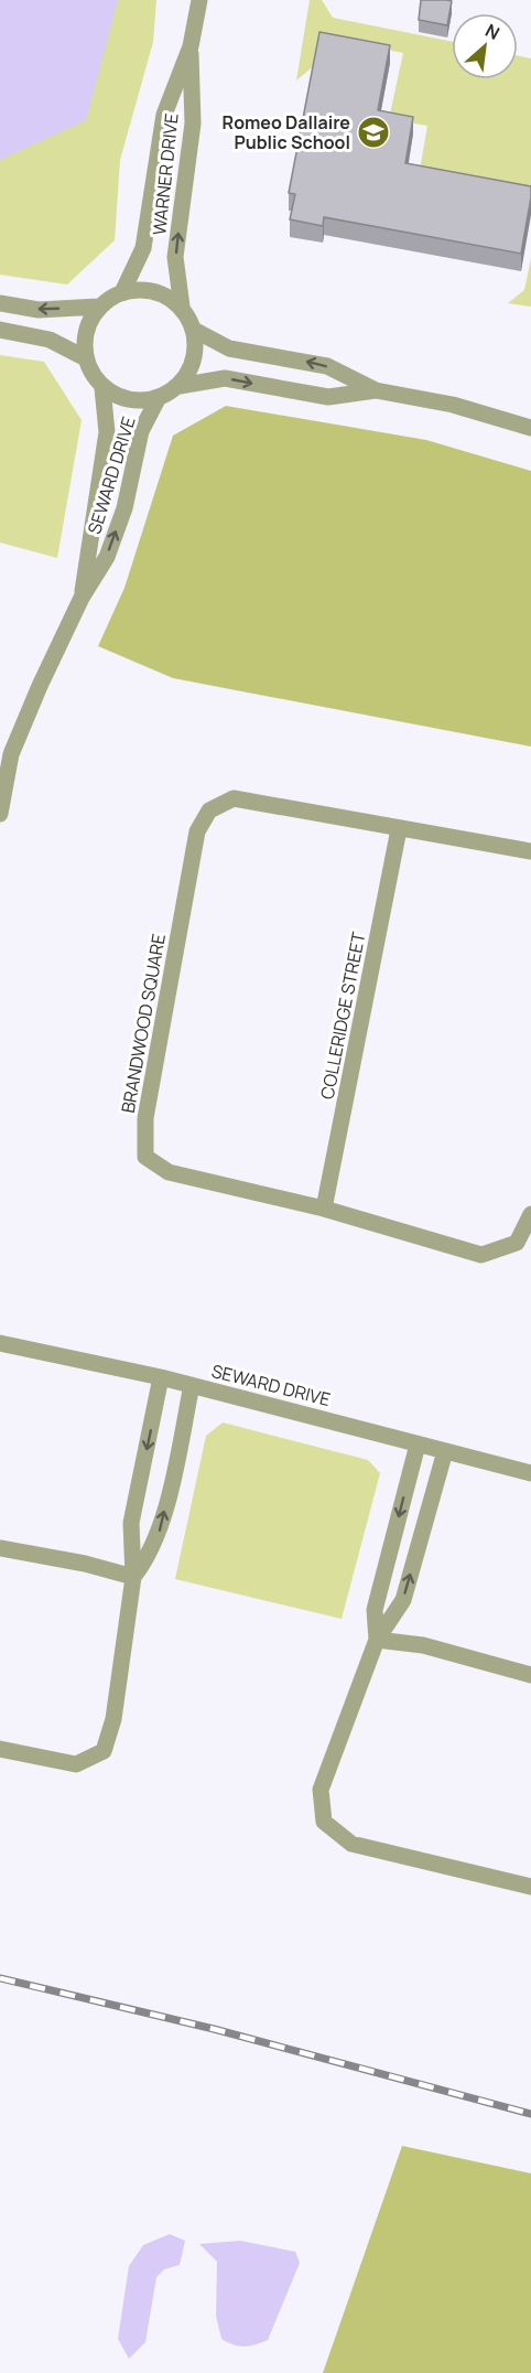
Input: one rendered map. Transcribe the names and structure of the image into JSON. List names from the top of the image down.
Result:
{
  "streets": {
    "street": [
      "WARNER DRIVE",
      "SEWARD DRIVE",
      "COLLERIDGE STREET",
      "BRANDWOOD SQUARE"
    ]
  },
  "crossings": [
    ["WARNER DRIVE", "SEWARD DRIVE"],
    ["COLLERIDGE STREET", "BRANDWOOD SQUARE"]
  ],
  "places": {
    "school or university": ["Romeo Dallaire Public School"]
  },
  "north": "top right"
}
